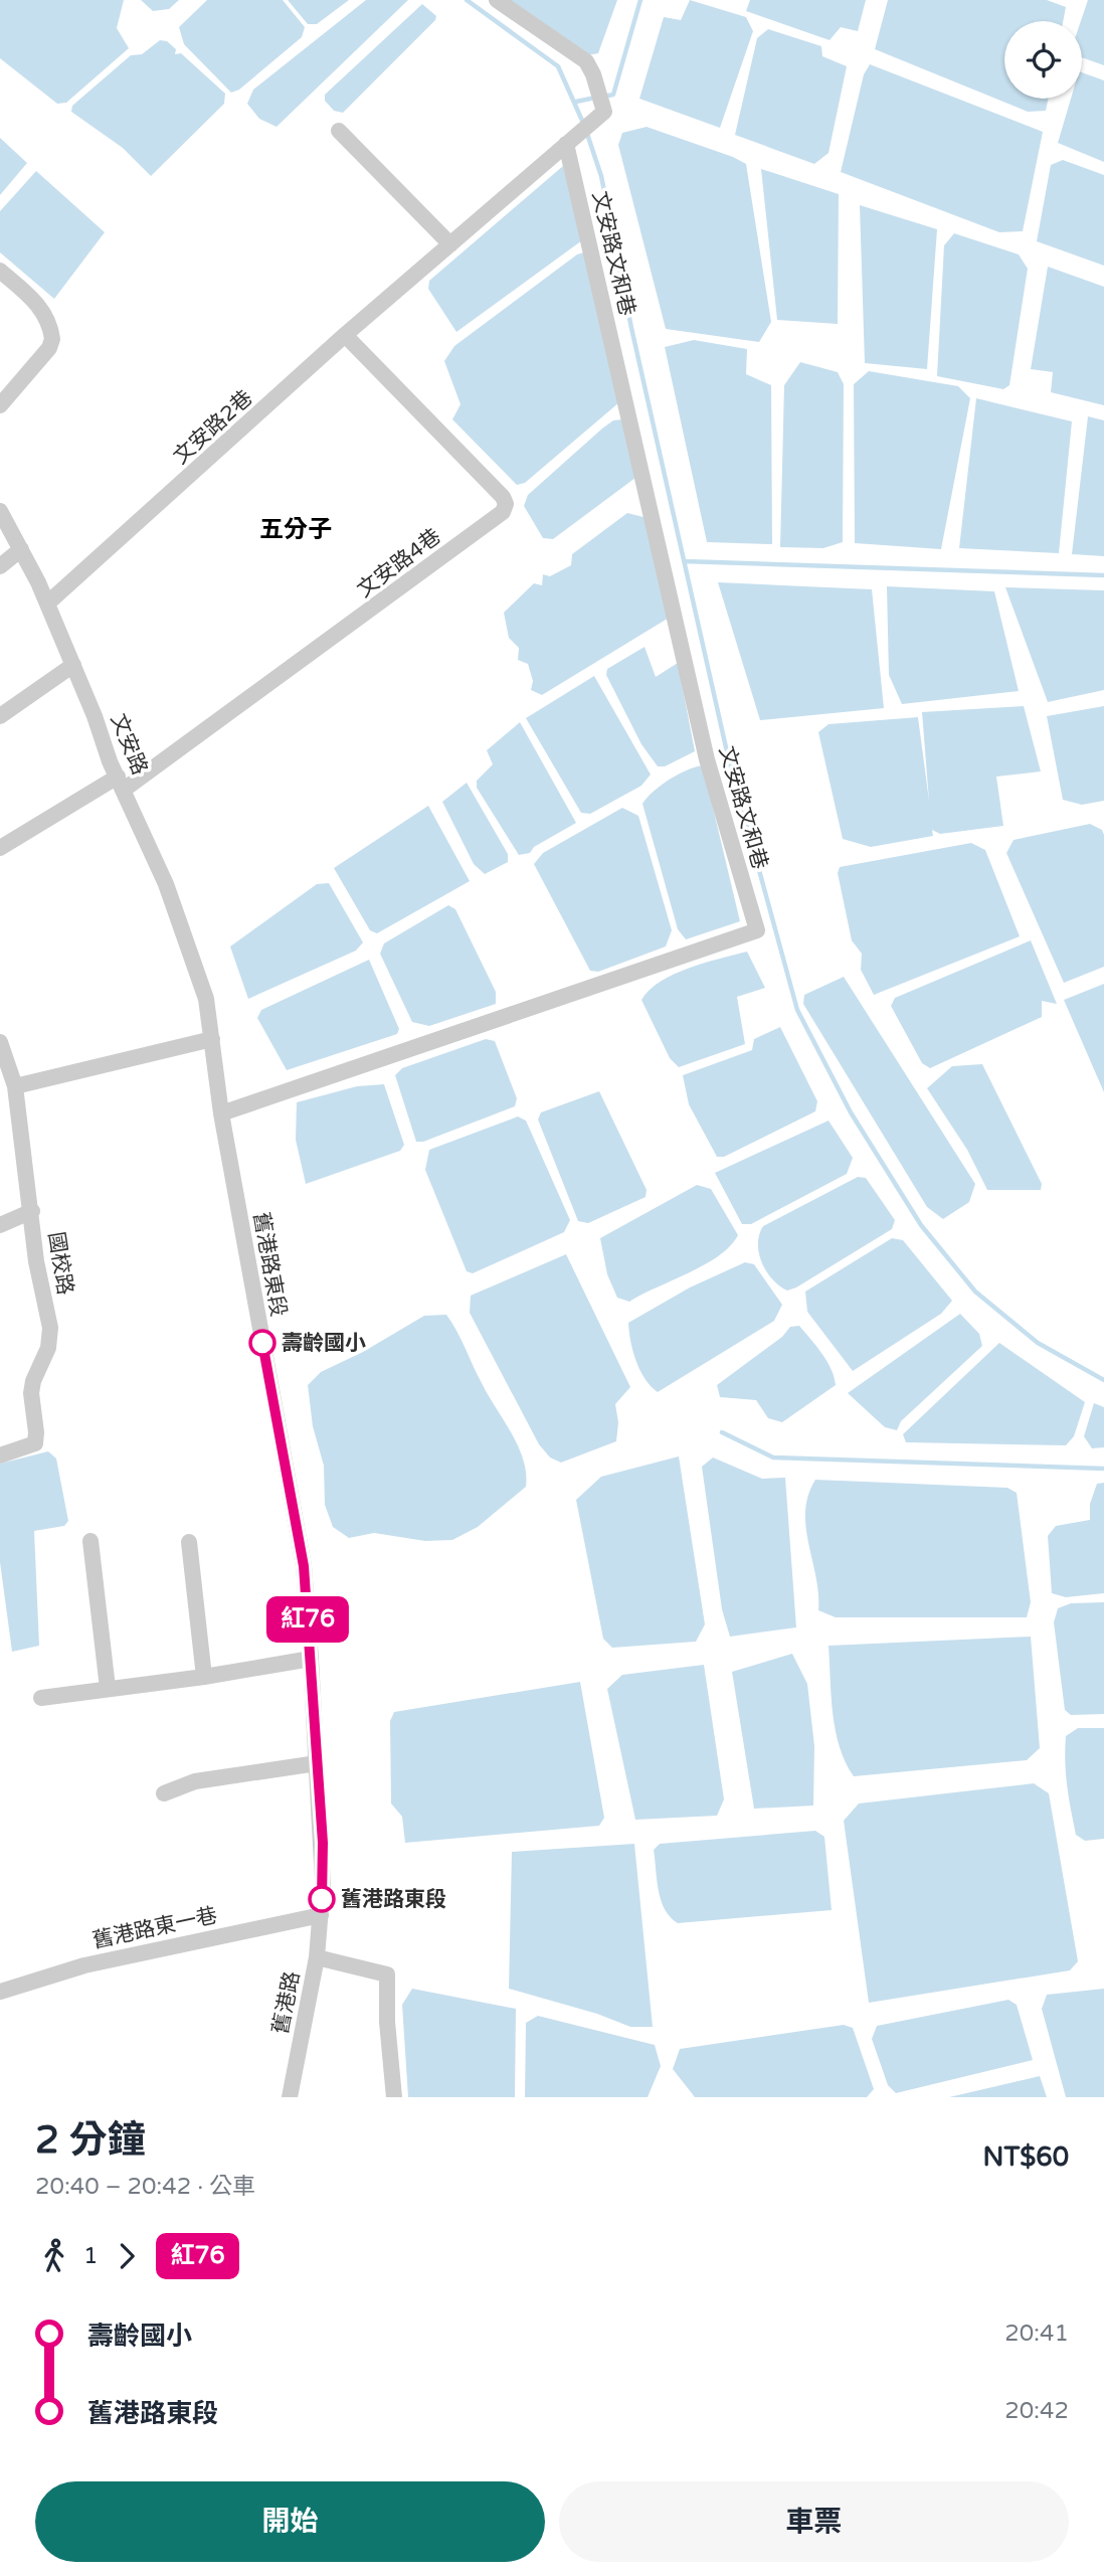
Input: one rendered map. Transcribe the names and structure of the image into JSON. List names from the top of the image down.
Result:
{
  "streets": {
    "street": [
      "文安路文和巷",
      "文安路2巷",
      "文安路4巷",
      "文安路",
      "國校路",
      "舊港路東段",
      "舊港路東一巷",
      "舊港路"
    ]
  },
  "crossings": [
    ["文安路文和巷", "文安路2巷"],
    ["文安路文和巷", "舊港路東段"],
    ["文安路2巷", "文安路4巷"],
    ["文安路2巷", "文安路"],
    ["文安路4巷", "文安路"],
    ["文安路", "舊港路東段"],
    ["舊港路東段", "舊港路東一巷"],
    ["舊港路東段", "舊港路"],
    ["舊港路東一巷", "舊港路"]
  ],
  "districts": ["五分子"],
  "places": ["壽齡國小", "舊港路東段"],
  "lines": ["bus line 紅76"],
  "page": {
    "on_map": "紅76",
    "heading": ["2 分鐘", "20:40 – 20:42 · 公車", "NT$60"],
    "legs": ["1", "紅76"],
    "list": [
      {
        "name": "壽齡國小",
        "value": "20:41"
      },
      {
        "name": "舊港路東段",
        "value": "20:42"
      }
    ],
    "buttons": ["開始", "車票"]
  }
}
